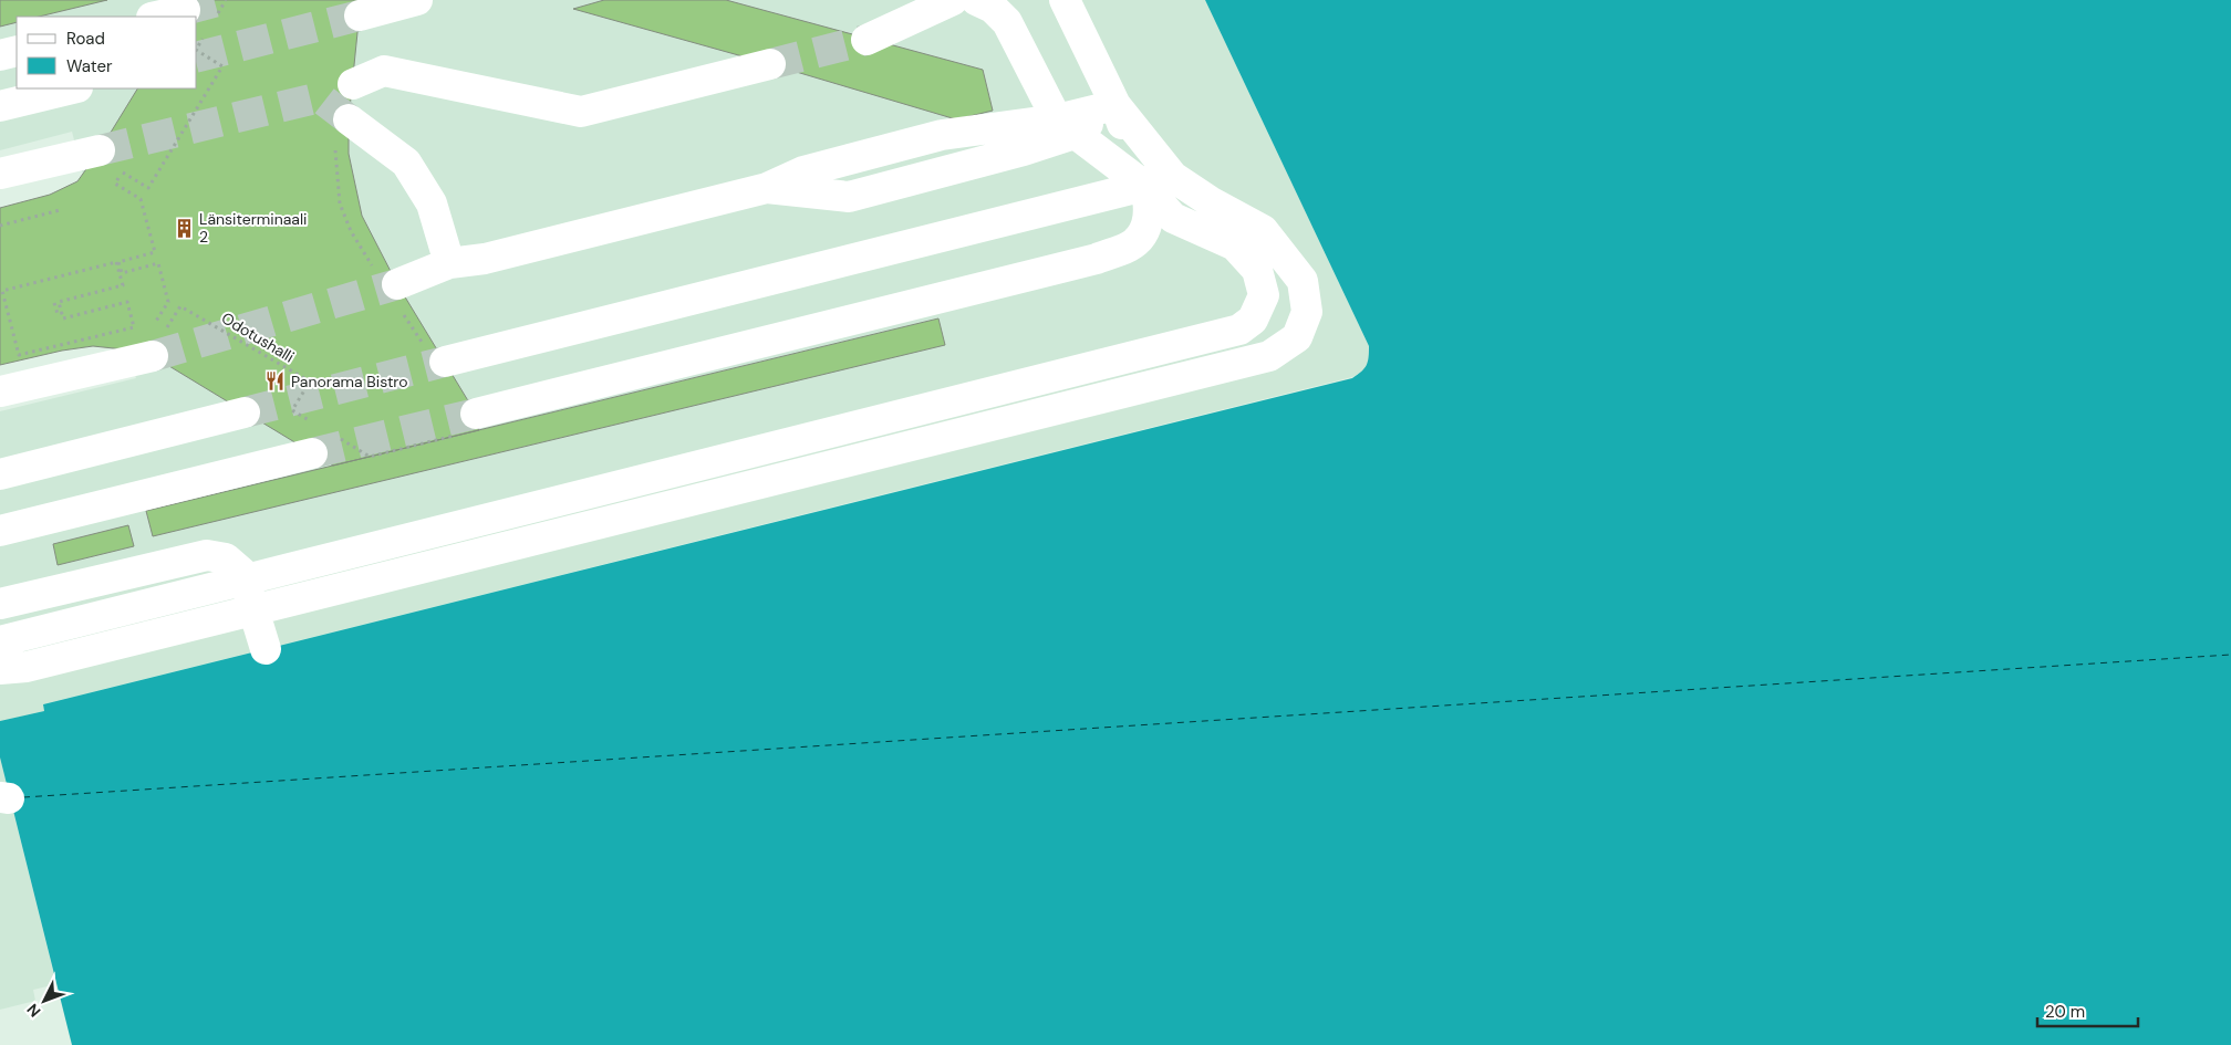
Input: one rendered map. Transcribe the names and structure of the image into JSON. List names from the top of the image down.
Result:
{
  "streets": {
    "path": ["Odotushalli"]
  },
  "places": {
    "building": ["Länsiterminaali 2"],
    "restaurant": ["Panorama Bistro"]
  },
  "legend": ["Road", "Water"],
  "scale_bar": "20 m",
  "north": "bottom left"
}
